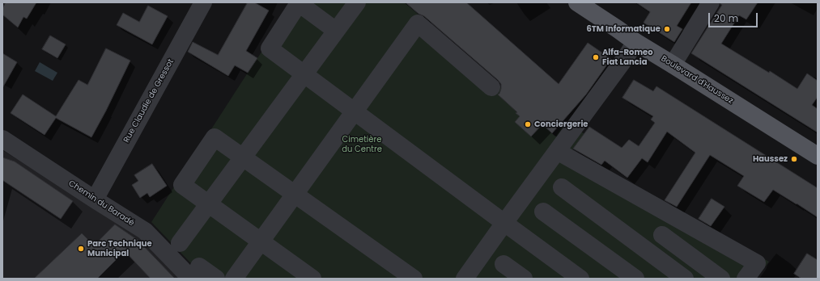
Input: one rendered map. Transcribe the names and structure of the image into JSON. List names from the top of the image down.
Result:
{
  "streets": {
    "main road": ["Boulevard d'Haussez"],
    "street": ["Rue Claudie de Gressot", "Chemin du Baradé"]
  },
  "crossings": [
    ["Rue Claudie de Gressot", "Chemin du Baradé"]
  ],
  "parks": ["Cimetière du Centre"],
  "places": [
    "6TM Informatique",
    "Alfa-Romeo Fiat Lancia",
    "Conciergerie",
    "Haussez",
    "Parc Technique Municipal"
  ],
  "scale_bar": "20 m"
}
